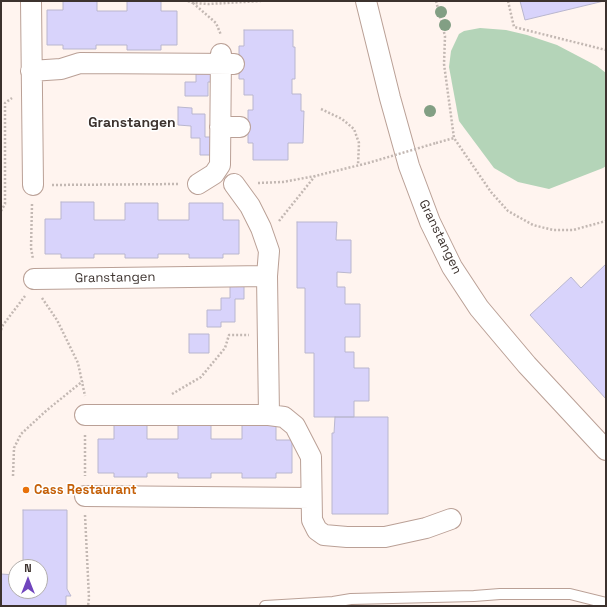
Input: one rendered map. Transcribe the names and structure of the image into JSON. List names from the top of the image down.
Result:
{
  "streets": {
    "street": ["Granstangen"]
  },
  "districts": ["Granstangen"],
  "places": ["Cass Restaurant"],
  "north": "top"
}
